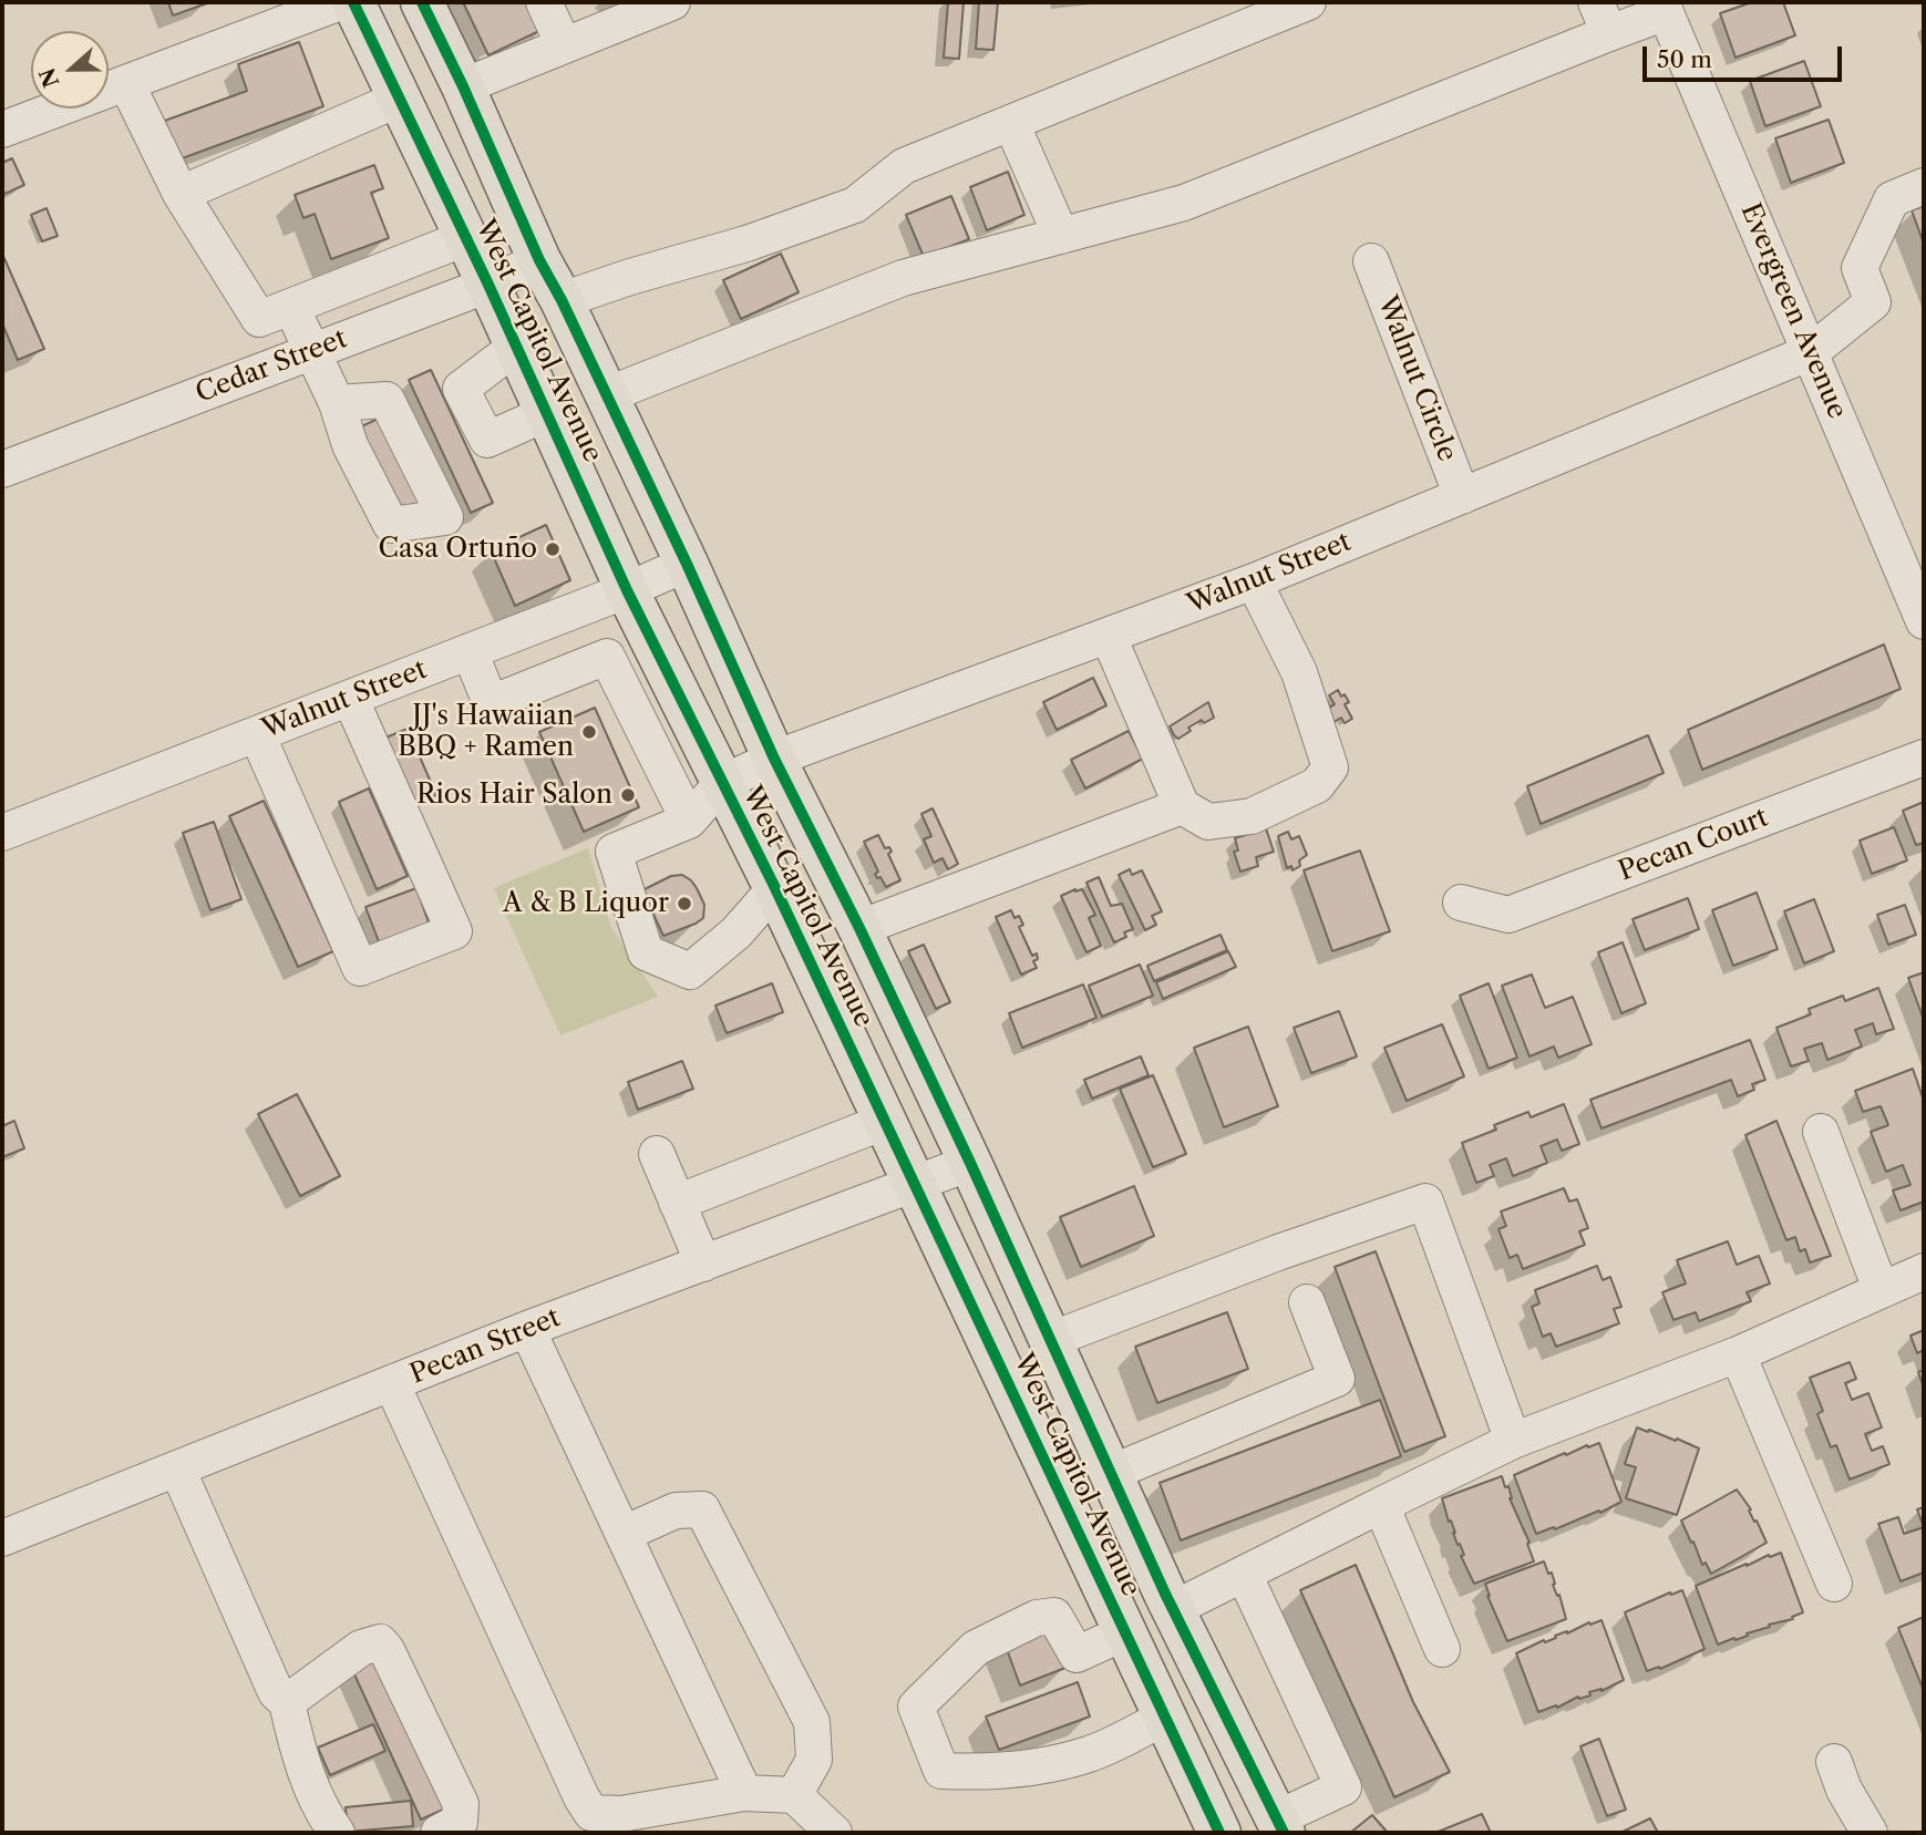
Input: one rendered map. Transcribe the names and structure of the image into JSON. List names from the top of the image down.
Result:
{
  "streets": {
    "main road": ["West Capitol Avenue"],
    "street": [
      "Evergreen Avenue",
      "Cedar Street",
      "Walnut Circle",
      "Walnut Street",
      "Pecan Court",
      "Pecan Street"
    ]
  },
  "crossings": [
    ["Evergreen Avenue", "Walnut Street"],
    ["West Capitol Avenue", "Cedar Street"],
    ["West Capitol Avenue", "Walnut Street"],
    ["West Capitol Avenue", "Pecan Street"],
    ["Walnut Circle", "Walnut Street"]
  ],
  "places": [
    "Casa Ortuño",
    "JJ's Hawaiian BBQ + Ramen",
    "Rios Hair Salon",
    "A & B Liquor"
  ],
  "scale_bar": "50 m",
  "north": "left"
}
